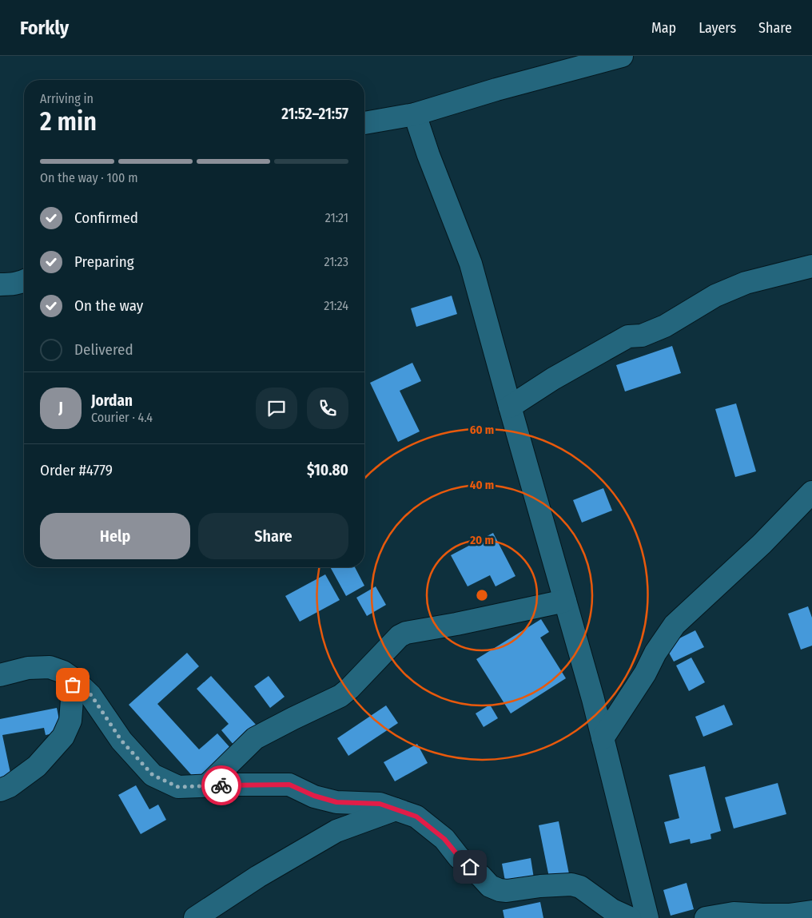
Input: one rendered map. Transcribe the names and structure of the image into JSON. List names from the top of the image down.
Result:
{
  "page": {
    "header": "Forkly",
    "nav": ["Map", "Layers", "Share"],
    "heading": ["2 min", "Arriving in", "21:52–21:57"],
    "panel": [
      "Jordan",
      "Courier · 4.4",
      "Order #4779",
      "$10.80"
    ],
    "bar": "On the way · 100 m",
    "list": [
      ["Confirmed", "21:21"],
      ["Preparing", "21:23"],
      ["On the way", "21:24"],
      "Delivered"
    ],
    "round": "J",
    "buttons": ["Help", "Share"]
  },
  "rings": ["60 m", "40 m", "20 m"]
}
